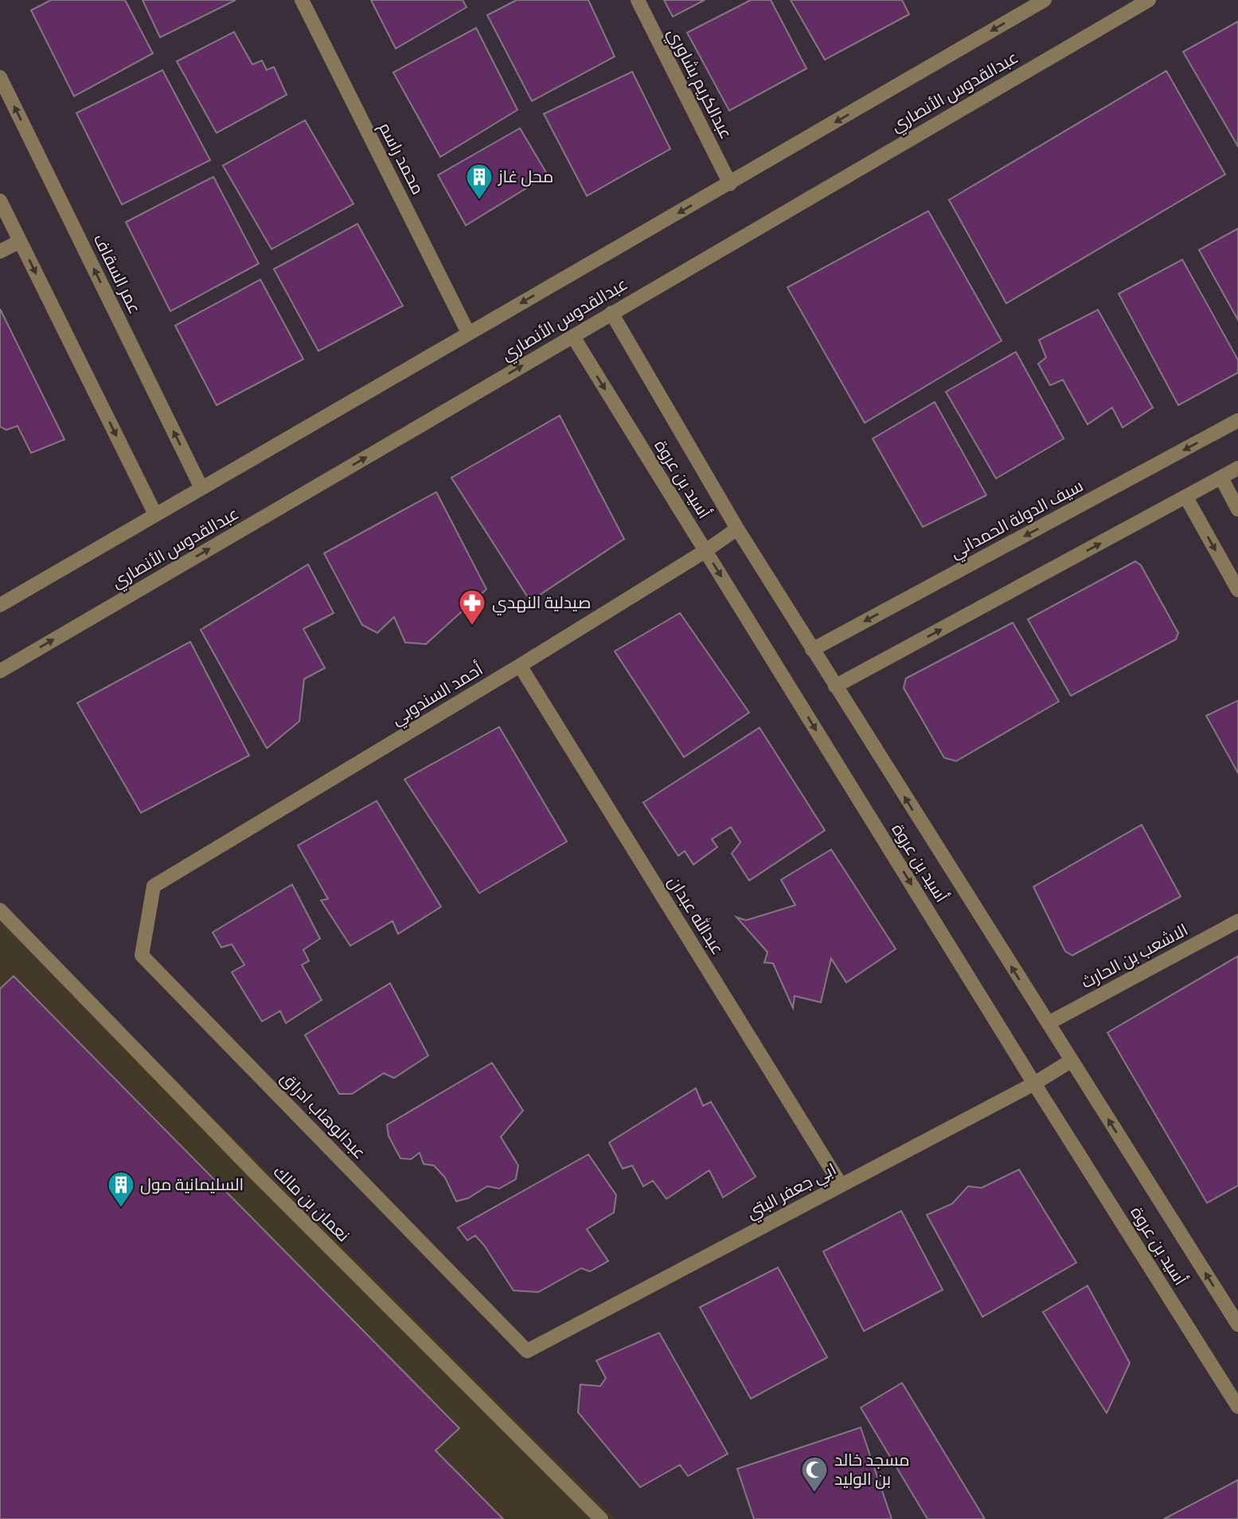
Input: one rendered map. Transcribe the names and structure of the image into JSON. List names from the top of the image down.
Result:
{
  "streets": {
    "street": [
      "عبدالكريم بشاوري",
      "عبدالقدوس الأنصاري",
      "محمد راسم",
      "عمر السقاف",
      "أسيد بن عروة",
      "سيف الدولة الحمداني",
      "أحمد السندوبي",
      "عبدالله عبدان",
      "الاشعب بن الحارث",
      "عبدالوهاب ادراق",
      "ابي جعفر البتي",
      "نعمان بن مالك"
    ]
  },
  "crossings": [
    ["عبدالكريم بشاوري", "عبدالقدوس الأنصاري"],
    ["عبدالقدوس الأنصاري", "محمد راسم"],
    ["عبدالقدوس الأنصاري", "عمر السقاف"],
    ["عبدالقدوس الأنصاري", "أسيد بن عروة"],
    ["أسيد بن عروة", "سيف الدولة الحمداني"],
    ["أسيد بن عروة", "أحمد السندوبي"],
    ["أسيد بن عروة", "الاشعب بن الحارث"],
    ["أسيد بن عروة", "ابي جعفر البتي"],
    ["أحمد السندوبي", "عبدالله عبدان"],
    ["أحمد السندوبي", "عبدالوهاب ادراق"],
    ["عبدالله عبدان", "ابي جعفر البتي"],
    ["عبدالوهاب ادراق", "ابي جعفر البتي"]
  ],
  "places": {
    "building": ["محل غاز", "السليمانية مول"],
    "pharmacy": ["صيدلية النهدي"],
    "mosque": ["مسجد خالد بن الوليد"]
  }
}
